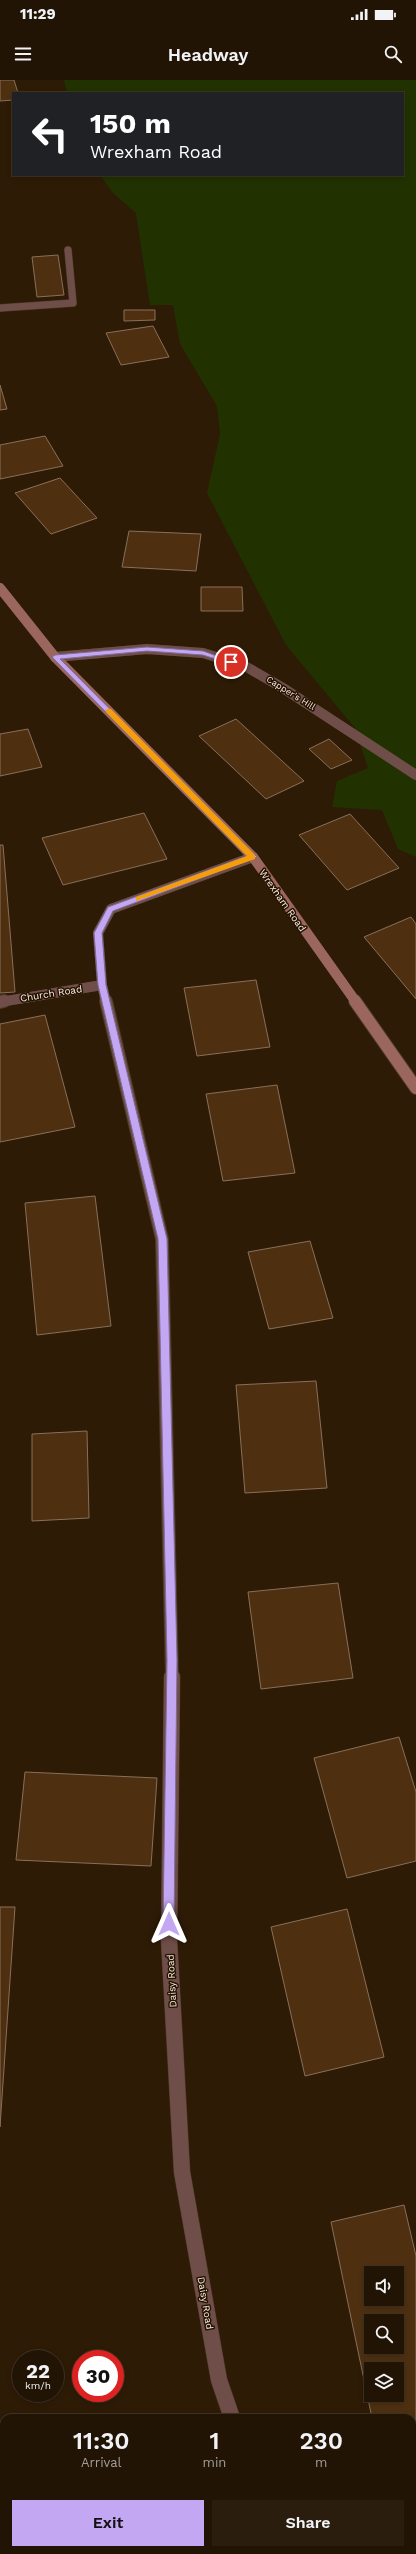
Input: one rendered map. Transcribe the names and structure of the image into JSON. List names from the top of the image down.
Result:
{
  "streets": {
    "main road": ["Wrexham Road"],
    "street": ["Capper's Hill", "Church Road", "Daisy Road"]
  },
  "crossings": [
    ["Capper's Hill", "Wrexham Road"],
    ["Wrexham Road", "Daisy Road"],
    ["Church Road", "Daisy Road"]
  ],
  "page": {
    "status": "11:29",
    "header": "Headway",
    "turn": ["150 m", "Wrexham Road"],
    "speed": "22 km/h",
    "limit": "30",
    "eta": [
      "11:30",
      "Arrival",
      "1",
      "min",
      "230",
      "m"
    ],
    "buttons": ["Exit", "Share"]
  }
}
